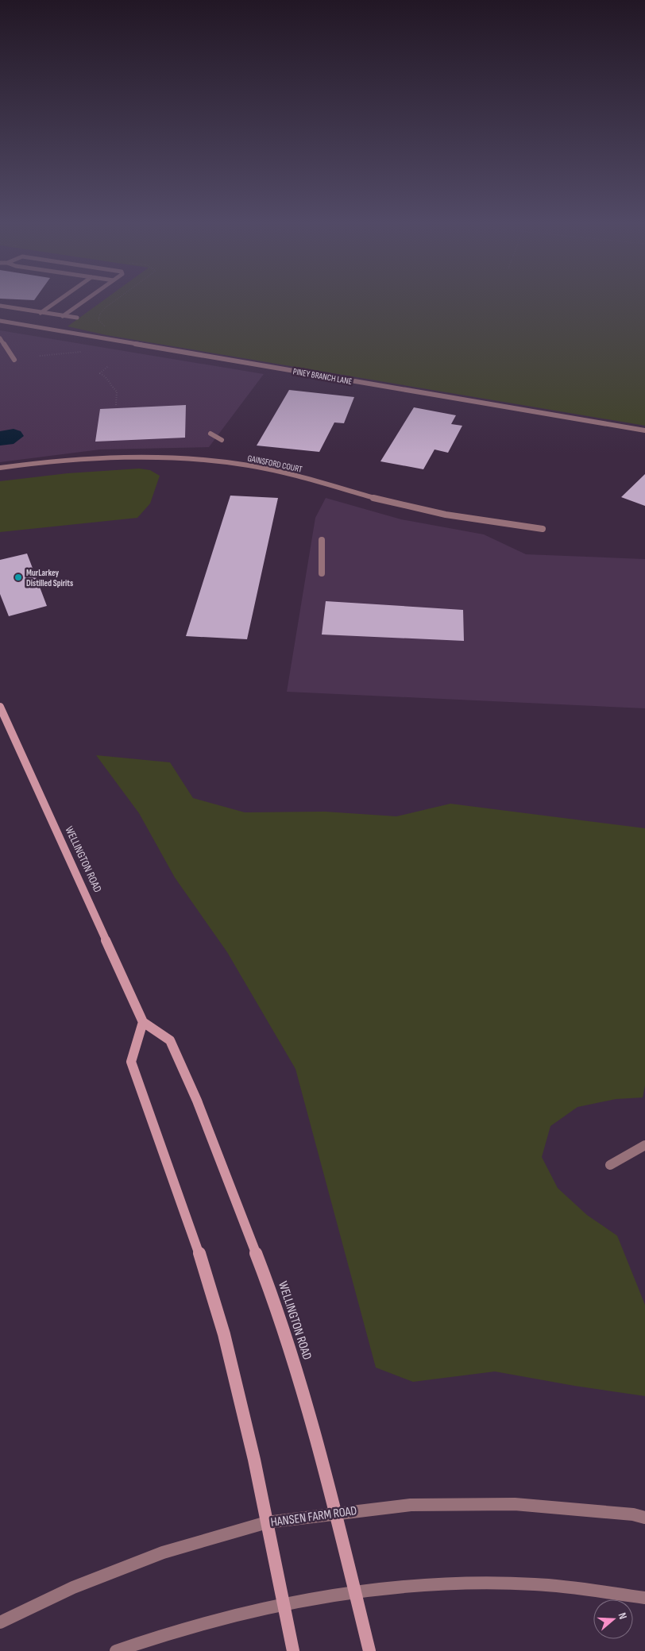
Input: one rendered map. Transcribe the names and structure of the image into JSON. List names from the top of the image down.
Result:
{
  "streets": {
    "main road": ["WELLINGTON ROAD"],
    "street": ["PINEY BRANCH LANE", "GAINSFORD COURT", "HANSEN FARM ROAD"]
  },
  "crossings": [
    ["WELLINGTON ROAD", "HANSEN FARM ROAD"]
  ],
  "places": ["MurLarkey Distilled Spirits"],
  "north": "right"
}
